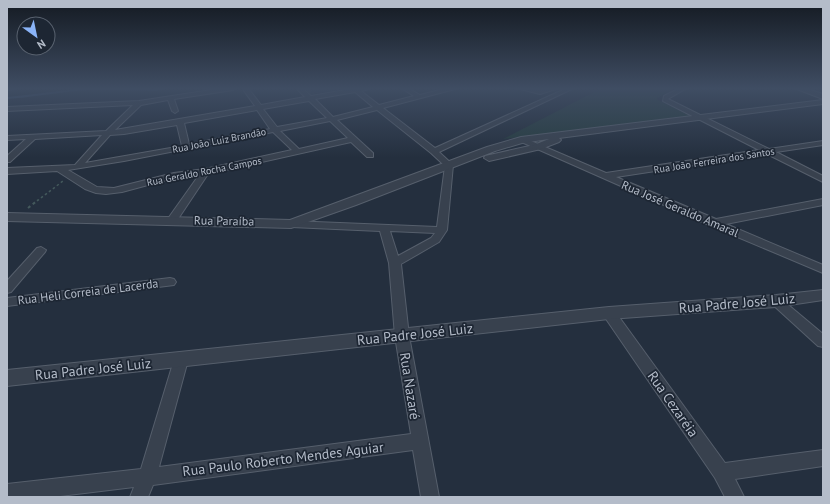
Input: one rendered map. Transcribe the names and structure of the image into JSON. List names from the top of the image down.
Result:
{
  "streets": {
    "street": [
      "Rua João Luiz Brandão",
      "Rua João Ferreira dos Santos",
      "Rua Geraldo Rocha Campos",
      "Rua José Geraldo Amaral",
      "Rua Paraíba",
      "Rua Heli Correia de Lacerda",
      "Rua Padre José Luiz",
      "Rua Nazaré",
      "Rua Cezaréia",
      "Rua Paulo Roberto Mendes Aguiar"
    ]
  },
  "crossings": [
    ["Rua João Luiz Brandão", "Rua Geraldo Rocha Campos"],
    ["Rua João Ferreira dos Santos", "Rua José Geraldo Amaral"],
    ["Rua Paraíba", "Rua Nazaré"],
    ["Rua Padre José Luiz", "Rua Nazaré"],
    ["Rua Padre José Luiz", "Rua Cezaréia"],
    ["Rua Nazaré", "Rua Paulo Roberto Mendes Aguiar"]
  ],
  "north": "bottom right"
}
